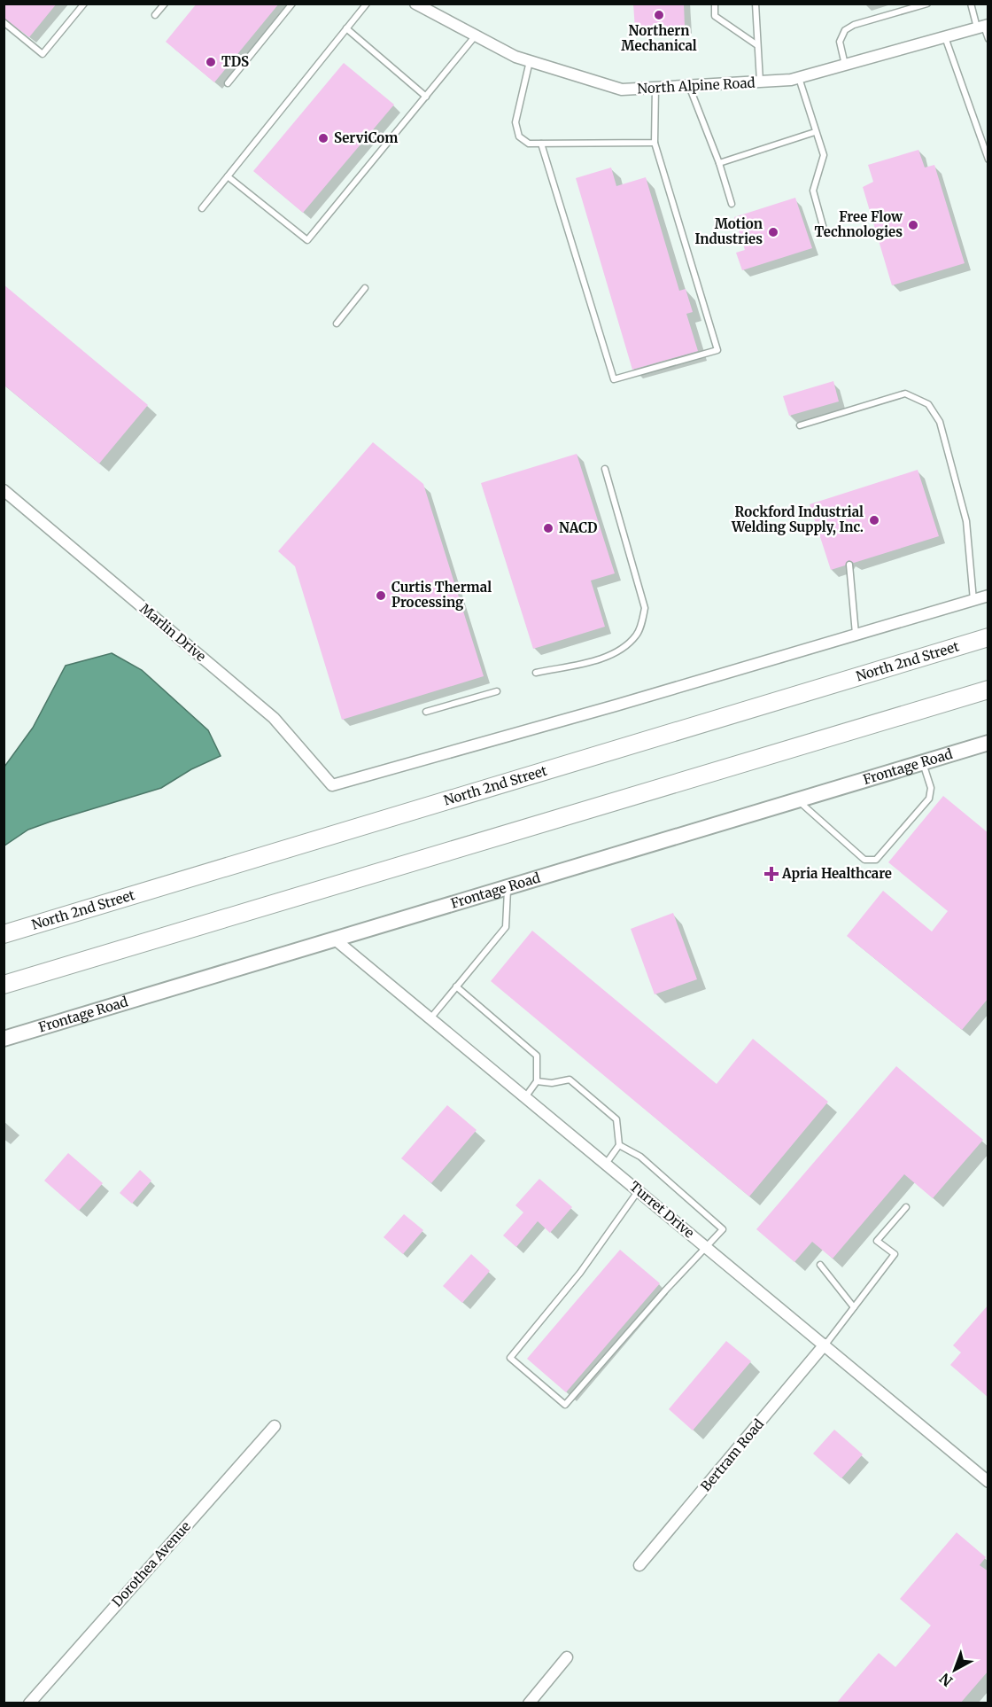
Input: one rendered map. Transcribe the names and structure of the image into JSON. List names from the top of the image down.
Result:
{
  "streets": {
    "main road": ["North 2nd Street"],
    "street": [
      "North Alpine Road",
      "Marlin Drive",
      "Frontage Road",
      "Turret Drive",
      "Bertram Road",
      "Dorothea Avenue"
    ]
  },
  "crossings": [
    ["Frontage Road", "Turret Drive"],
    ["Turret Drive", "Bertram Road"]
  ],
  "places": {
    "other": [
      "Northern Mechanical",
      "TDS",
      "ServiCom",
      "Free Flow Technologies",
      "Motion Industries",
      "Rockford Industrial Welding Supply, Inc.",
      "NACD",
      "Curtis Thermal Processing"
    ],
    "health": ["Apria Healthcare"]
  },
  "north": "bottom left"
}
